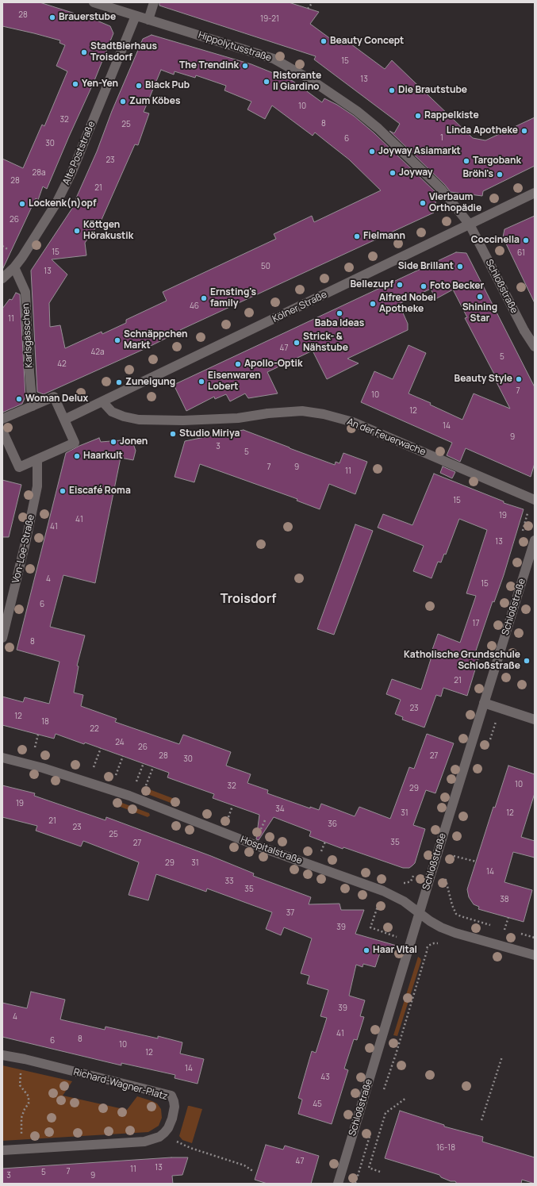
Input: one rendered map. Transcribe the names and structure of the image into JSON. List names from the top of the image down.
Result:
{
  "streets": {
    "street": [
      "Hippolytusstraße",
      "Alte Poststraße",
      "Schloßstraße",
      "Kölner Straße",
      "Karlsgässchen",
      "An der Feuerwache",
      "Von-Loe-Straße",
      "Hospitalstraße",
      "Richard-Wagner-Platz"
    ]
  },
  "crossings": [
    ["Hippolytusstraße", "Alte Poststraße"],
    ["Hippolytusstraße", "Schloßstraße"],
    ["Hippolytusstraße", "Kölner Straße"],
    ["Alte Poststraße", "Karlsgässchen"],
    ["Schloßstraße", "Kölner Straße"],
    ["Schloßstraße", "Hospitalstraße"],
    ["Kölner Straße", "An der Feuerwache"]
  ],
  "districts": ["Troisdorf"],
  "places": [
    "Brauerstube",
    "Beauty Concept",
    "StadtBierhaus Troisdorf",
    "The Trendink",
    "Ristorante Il Giardino",
    "Yen-Yen",
    "Black Pub",
    "Die Brautstube",
    "Zum Köbes",
    "Rappelkiste",
    "Linda Apotheke",
    "Joyway Asiamarkt",
    "Targobank",
    "Joyway",
    "Bröhl's",
    "Vierbaum Orthopädie",
    "Lockenk(n)opf",
    "Köttgen Hörakustik",
    "Fielmann",
    "Coccinella",
    "Side Brillant",
    "Bellezupf",
    "Foto Becker",
    "Shining Star",
    "Ernsting's family",
    "Alfred Nobel Apotheke",
    "Baba Ideas",
    "Schnäppchen Markt",
    "Strick- & Nähstube",
    "Apollo-Optik",
    "Beauty Style",
    "Eisenwaren Lobert",
    "Zuneigung",
    "Woman Delux",
    "Studio Miriya",
    "Jonen",
    "Haarkult",
    "Eiscafé Roma",
    "Katholische Grundschule Schloßstraße",
    "Haar Vital"
  ],
  "house_numbers": [
    "28",
    "19-21",
    "15",
    "13",
    "10",
    "32",
    "8",
    "25",
    "1",
    "6",
    "30",
    "23",
    "28a",
    "28",
    "21",
    "26",
    "15",
    "61",
    "50",
    "13",
    "46",
    "11",
    "47",
    "42a",
    "5",
    "42",
    "7",
    "10",
    "12",
    "14",
    "9",
    "3",
    "5",
    "7",
    "9",
    "11",
    "15",
    "19",
    "41",
    "41",
    "13",
    "4",
    "15",
    "6",
    "17",
    "8",
    "21",
    "23",
    "12",
    "18",
    "22",
    "24",
    "26",
    "28",
    "27",
    "30",
    "10",
    "32",
    "29",
    "19",
    "34",
    "31",
    "12",
    "21",
    "36",
    "23",
    "25",
    "35",
    "27",
    "29",
    "31",
    "14",
    "33",
    "35",
    "38",
    "37",
    "39",
    "39",
    "4",
    "41",
    "8",
    "6",
    "10",
    "12",
    "14",
    "43",
    "45",
    "16-18",
    "47",
    "13",
    "11",
    "7",
    "5",
    "3",
    "9"
  ]
}
